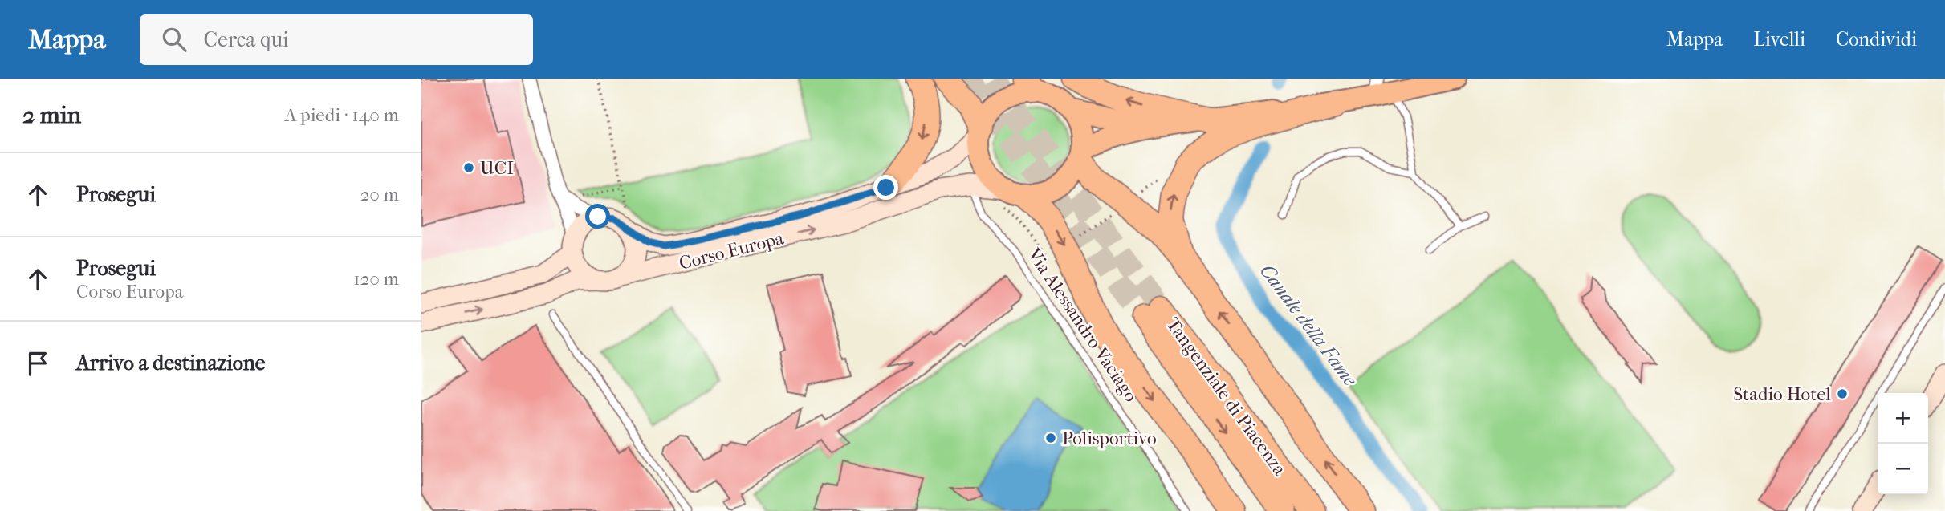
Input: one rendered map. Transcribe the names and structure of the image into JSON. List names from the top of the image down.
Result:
{
  "streets": {
    "highway": ["Tangenziale di Piacenza"],
    "main road": ["Corso Europa"],
    "lane": ["Via Alessandro Vaciago"]
  },
  "crossings": [
    ["Corso Europa", "Via Alessandro Vaciago"]
  ],
  "water": ["Canale della Fame"],
  "places": ["UCI", "Stadio Hotel", "Polisportivo"],
  "page": {
    "header": "Mappa",
    "search": "Cerca qui",
    "nav": ["Mappa", "Livelli", "Condividi"],
    "heading": ["2 min", "A piedi · 140 m"],
    "list": [
      ["Prosegui", "20 m"],
      ["Prosegui", "Corso Europa", "120 m"],
      "Arrivo a destinazione"
    ],
    "map_buttons": ["+", "−"]
  }
}
